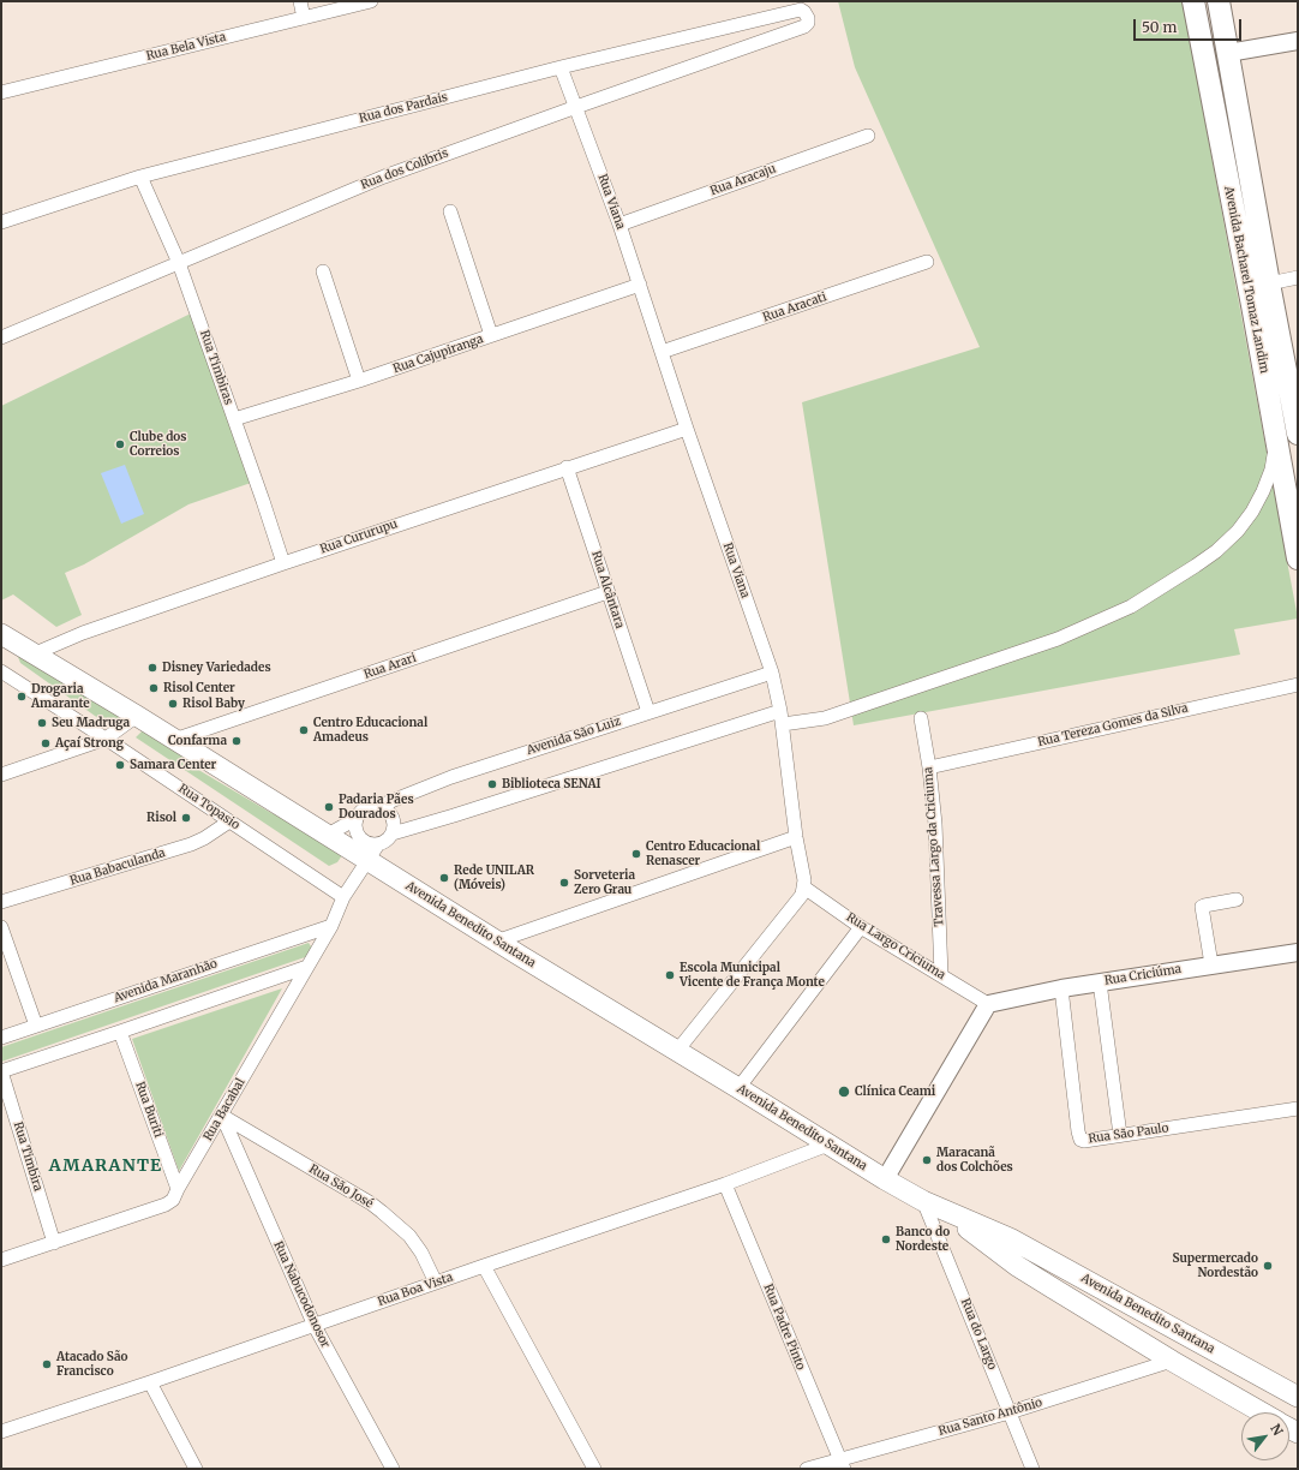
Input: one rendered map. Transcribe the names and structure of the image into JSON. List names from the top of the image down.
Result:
{
  "streets": {
    "highway": ["Avenida Bacharel Tomaz Landim"],
    "main road": ["Avenida Benedito Santana"],
    "street": [
      "Rua Bela Vista",
      "Rua dos Pardais",
      "Rua dos Colibris",
      "Rua Aracaju",
      "Rua Viana",
      "Rua Aracati",
      "Rua Cajupiranga",
      "Rua Timbiras",
      "Rua Cururupu",
      "Rua Alcântara",
      "Rua Arari",
      "Rua Tereza Gomes da Silva",
      "Avenida São Luiz",
      "Rua Topasio",
      "Travessa Largo da Criciuma",
      "Rua Babaculanda",
      "Rua Largo Criciuma",
      "Rua Criciúma",
      "Avenida Maranhão",
      "Rua Buriti",
      "Rua Bacabal",
      "Rua São Paulo",
      "Rua Timbira",
      "Rua São José",
      "Rua Boa Vista",
      "Rua Nabucodonosor",
      "Rua Padre Pinto",
      "Rua do Largo",
      "Rua Santo Antônio"
    ]
  },
  "crossings": [
    ["Rua dos Pardais", "Rua dos Colibris"],
    ["Rua dos Pardais", "Rua Viana"],
    ["Rua dos Pardais", "Rua Timbiras"],
    ["Rua dos Colibris", "Rua Viana"],
    ["Rua dos Colibris", "Rua Timbiras"],
    ["Rua Aracaju", "Rua Viana"],
    ["Rua Viana", "Rua Aracati"],
    ["Rua Viana", "Rua Cajupiranga"],
    ["Rua Viana", "Rua Cururupu"],
    ["Rua Viana", "Avenida São Luiz"],
    ["Rua Viana", "Rua Largo Criciuma"],
    ["Rua Cajupiranga", "Rua Timbiras"],
    ["Rua Timbiras", "Rua Cururupu"],
    ["Rua Cururupu", "Rua Alcântara"],
    ["Rua Cururupu", "Avenida Benedito Santana"],
    ["Rua Alcântara", "Rua Arari"],
    ["Rua Alcântara", "Avenida São Luiz"],
    ["Rua Arari", "Avenida Benedito Santana"],
    ["Rua Tereza Gomes da Silva", "Travessa Largo da Criciuma"],
    ["Avenida São Luiz", "Avenida Benedito Santana"],
    ["Avenida São Luiz", "Rua Bacabal"],
    ["Rua Topasio", "Rua Babaculanda"],
    ["Rua Topasio", "Rua Bacabal"],
    ["Travessa Largo da Criciuma", "Rua Largo Criciuma"],
    ["Avenida Benedito Santana", "Rua Bacabal"],
    ["Avenida Benedito Santana", "Rua Boa Vista"],
    ["Avenida Benedito Santana", "Rua do Largo"],
    ["Avenida Benedito Santana", "Rua Santo Antônio"],
    ["Rua Largo Criciuma", "Rua Criciúma"],
    ["Rua Criciúma", "Rua São Paulo"],
    ["Avenida Maranhão", "Rua Bacabal"],
    ["Rua Buriti", "Rua Bacabal"],
    ["Rua Bacabal", "Rua Timbira"],
    ["Rua Bacabal", "Rua São José"],
    ["Rua Bacabal", "Rua Nabucodonosor"],
    ["Rua São José", "Rua Boa Vista"],
    ["Rua São José", "Rua Nabucodonosor"],
    ["Rua Boa Vista", "Rua Nabucodonosor"],
    ["Rua Boa Vista", "Rua Padre Pinto"],
    ["Rua Padre Pinto", "Rua Santo Antônio"],
    ["Rua do Largo", "Rua Santo Antônio"]
  ],
  "districts": ["AMARANTE"],
  "places": [
    "Clube dos Correios",
    "Disney Variedades",
    "Risol Center",
    "Drogaria Amarante",
    "Risol Baby",
    "Seu Madruga",
    "Centro Educacional Amadeus",
    "Confarma",
    "Açaí Strong",
    "Samara Center",
    "Biblioteca SENAI",
    "Padaria Pães Dourados",
    "Risol",
    "Centro Educacional Renascer",
    "Rede UNILAR (Móveis)",
    "Sorveteria Zero Grau",
    "Escola Municipal Vicente de França Monte",
    "Clínica Ceami",
    "Maracanã dos Colchões",
    "Banco do Nordeste",
    "Supermercado Nordestão",
    "Atacado São Francisco"
  ],
  "scale_bar": "50 m",
  "north": "top right"
}
